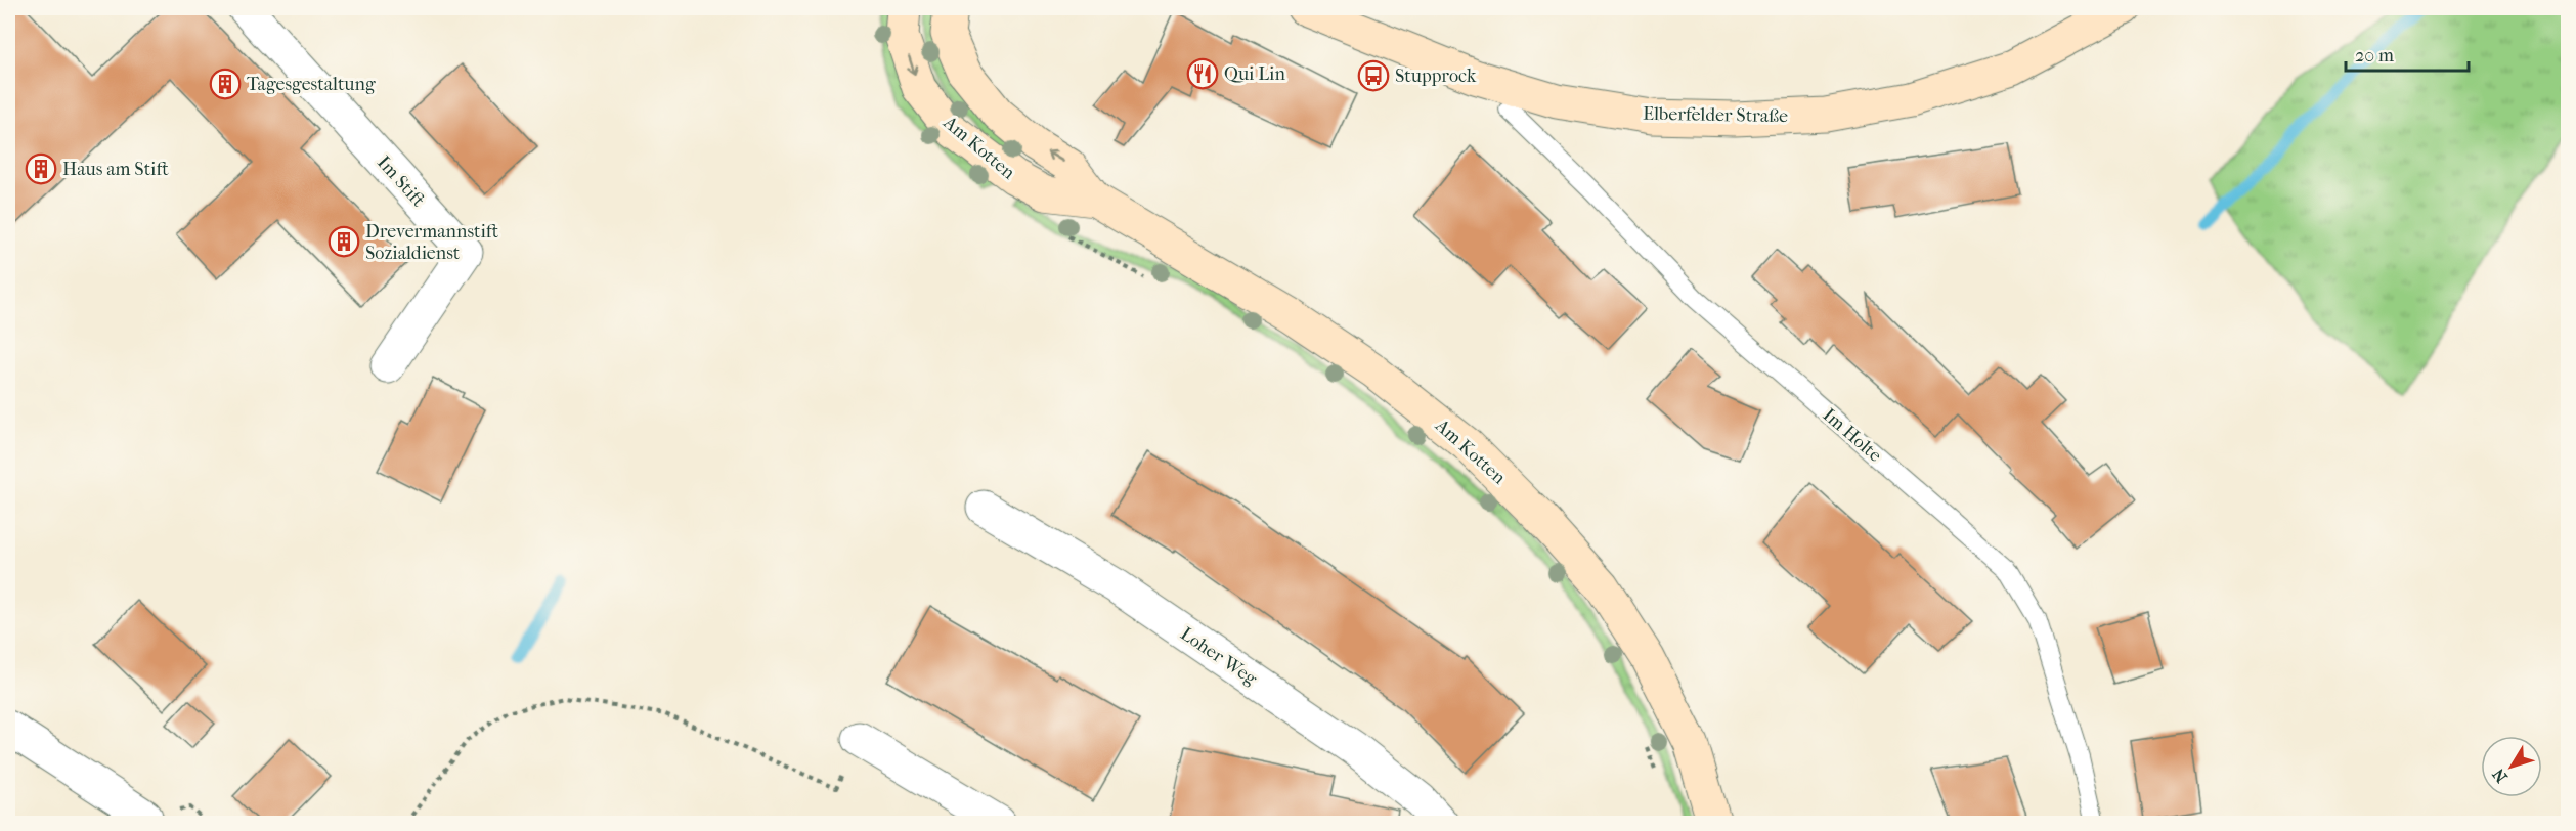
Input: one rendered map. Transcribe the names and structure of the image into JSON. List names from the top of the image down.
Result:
{
  "streets": {
    "main road": ["Elberfelder Straße", "Am Kotten"],
    "street": ["Im Stift", "Loher Weg"],
    "lane": ["Im Holte"]
  },
  "places": {
    "restaurant": ["Qui Lin"],
    "bus stop": ["Stupprock"],
    "building": ["Tagesgestaltung", "Haus am Stift", "Drevermannstift Sozialdienst"]
  },
  "scale_bar": "20 m",
  "north": "bottom left"
}
